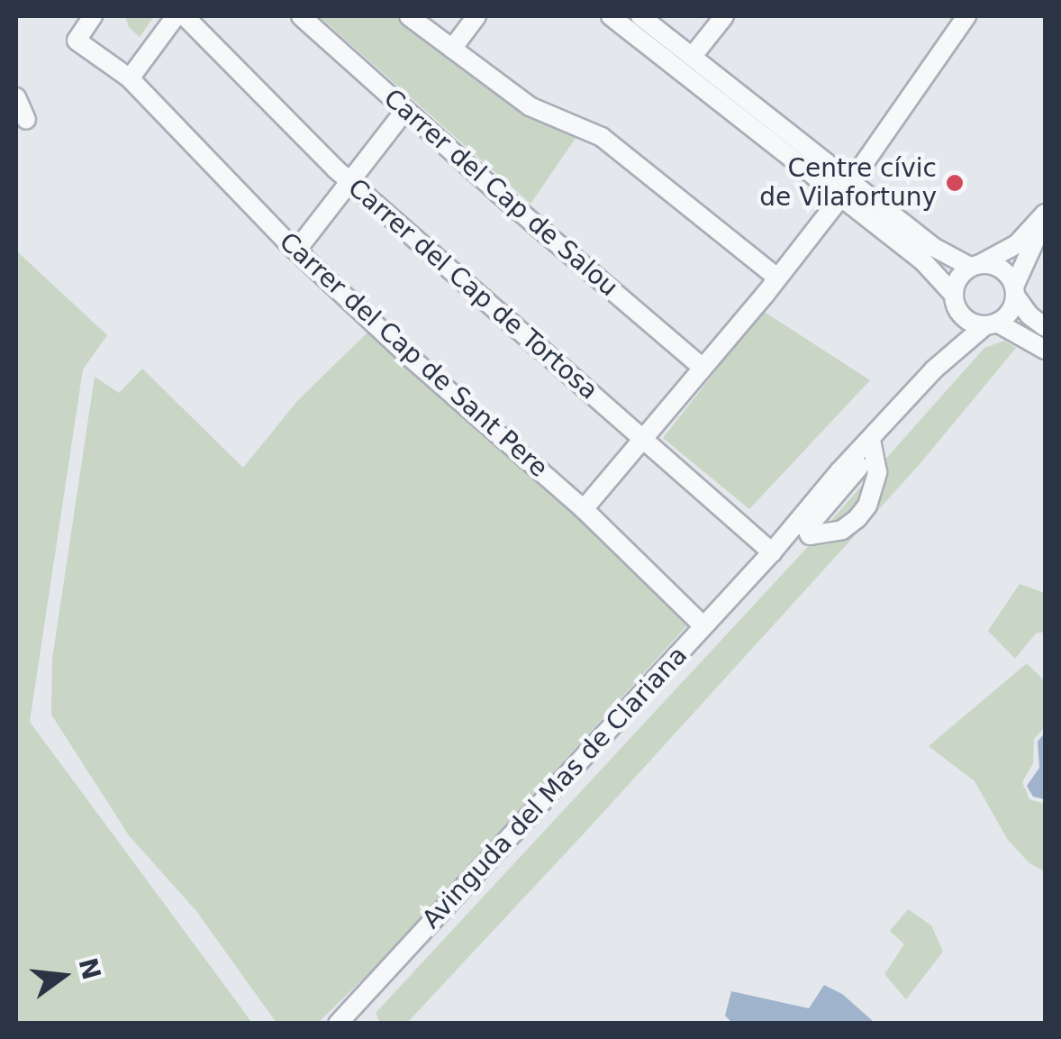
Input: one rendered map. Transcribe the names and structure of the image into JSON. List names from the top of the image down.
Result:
{
  "streets": {
    "street": [
      "Carrer del Cap de Salou",
      "Carrer del Cap de Tortosa",
      "Carrer del Cap de Sant Pere",
      "Avinguda del Mas de Clariana"
    ]
  },
  "crossings": [
    ["Carrer del Cap de Tortosa", "Avinguda del Mas de Clariana"],
    ["Carrer del Cap de Sant Pere", "Avinguda del Mas de Clariana"]
  ],
  "places": ["Centre cívic de Vilafortuny"],
  "north": "right"
}
